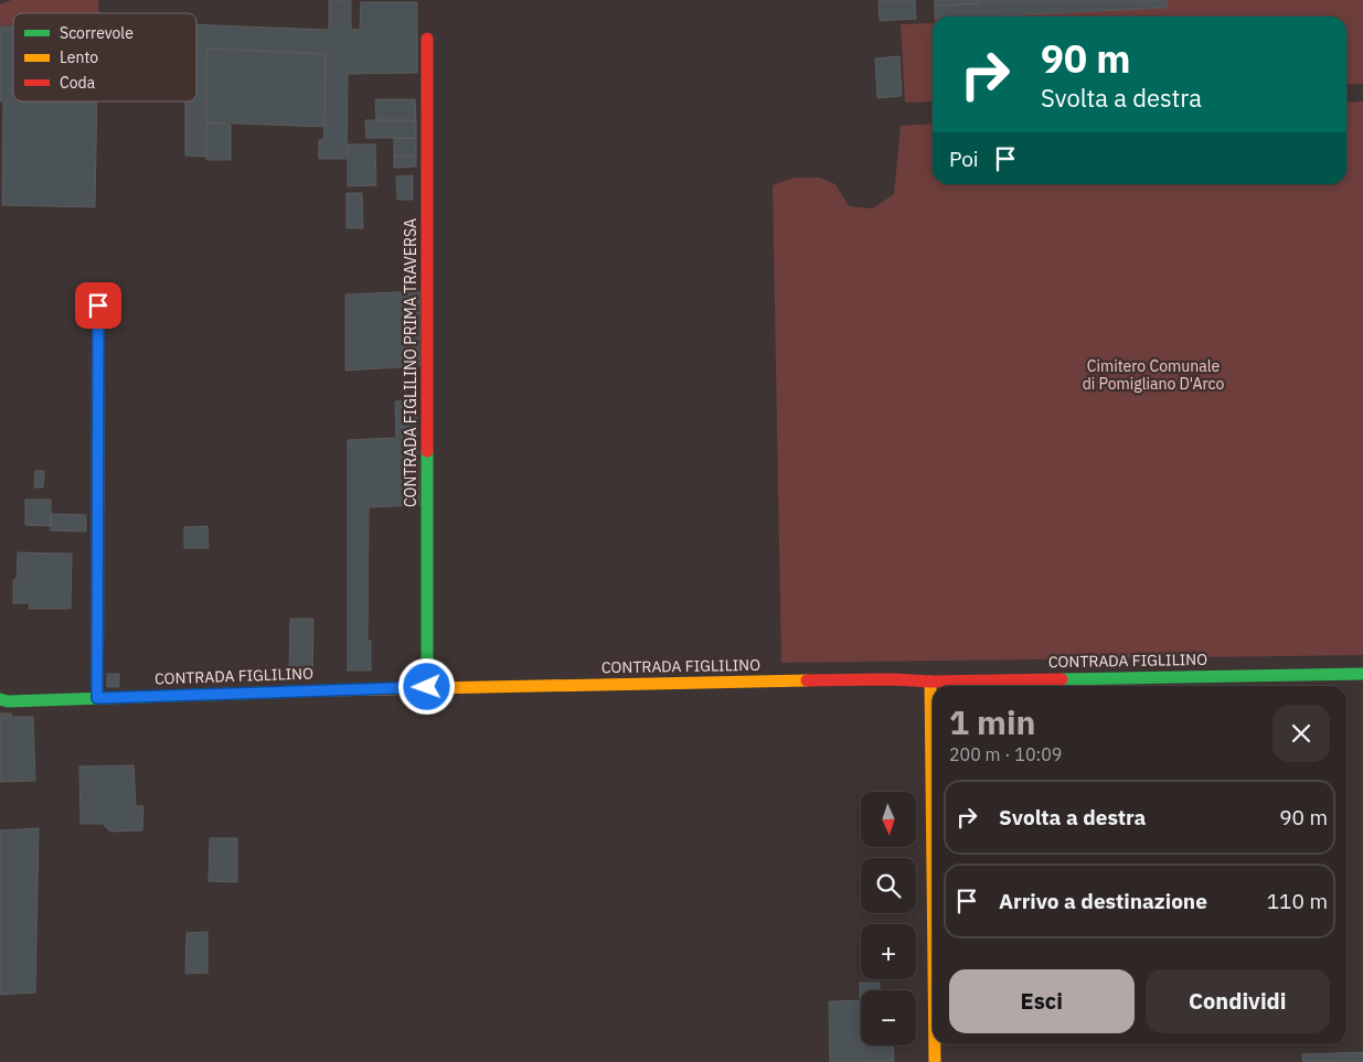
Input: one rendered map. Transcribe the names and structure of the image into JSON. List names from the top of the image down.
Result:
{
  "streets": {
    "street": ["CONTRADA FIGLILINO PRIMA TRAVERSA", "CONTRADA FIGLILINO"]
  },
  "crossings": [
    ["CONTRADA FIGLILINO PRIMA TRAVERSA", "CONTRADA FIGLILINO"]
  ],
  "parks": ["Cimitero Comunale di Pomigliano D'Arco"],
  "legend": ["Scorrevole", "Lento", "Coda"],
  "north": "bottom",
  "page": {
    "turn": ["90 m", "Svolta a destra"],
    "then": "Poi",
    "heading": ["1 min", "200 m · 10:09"],
    "list": [
      {
        "name": "Svolta a destra",
        "value": "90 m"
      },
      {
        "name": "Arrivo a destinazione",
        "value": "110 m"
      }
    ],
    "map_buttons": ["+", "−"],
    "buttons": ["Esci", "Condividi"]
  }
}
